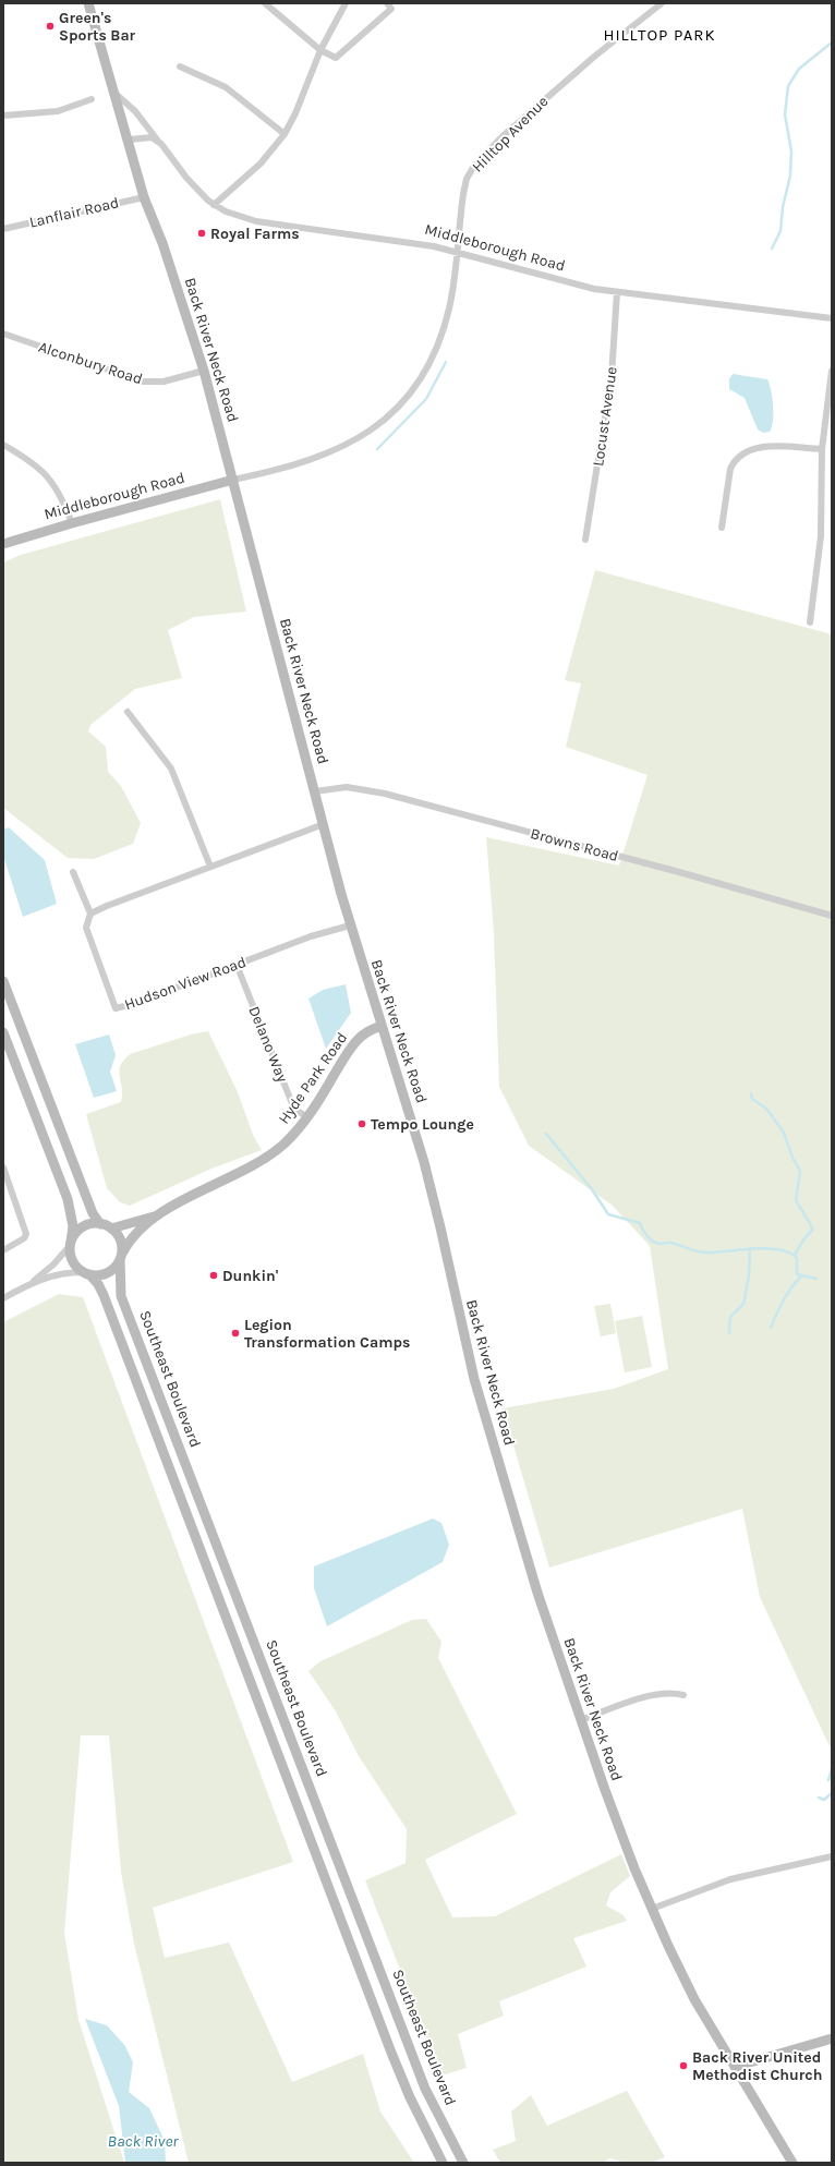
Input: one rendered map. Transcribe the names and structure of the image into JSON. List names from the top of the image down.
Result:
{
  "streets": {
    "street": [
      "Hilltop Avenue",
      "Lanflair Road",
      "Middleborough Road",
      "Back River Neck Road",
      "Alconbury Road",
      "Locust Avenue",
      "Browns Road",
      "Hudson View Road",
      "Delano Way",
      "Hyde Park Road",
      "Southeast Boulevard"
    ]
  },
  "crossings": [
    ["Hilltop Avenue", "Middleborough Road"],
    ["Hilltop Avenue", "Back River Neck Road"],
    ["Lanflair Road", "Back River Neck Road"],
    ["Middleborough Road", "Back River Neck Road"],
    ["Middleborough Road", "Locust Avenue"],
    ["Back River Neck Road", "Alconbury Road"],
    ["Back River Neck Road", "Browns Road"],
    ["Back River Neck Road", "Hudson View Road"],
    ["Back River Neck Road", "Hyde Park Road"],
    ["Hudson View Road", "Delano Way"],
    ["Delano Way", "Hyde Park Road"],
    ["Hyde Park Road", "Southeast Boulevard"]
  ],
  "districts": ["HILLTOP PARK"],
  "water": ["Back River"],
  "places": [
    "Green's Sports Bar",
    "Royal Farms",
    "Tempo Lounge",
    "Dunkin'",
    "Legion Transformation Camps",
    "Back River United Methodist Church"
  ]
}
